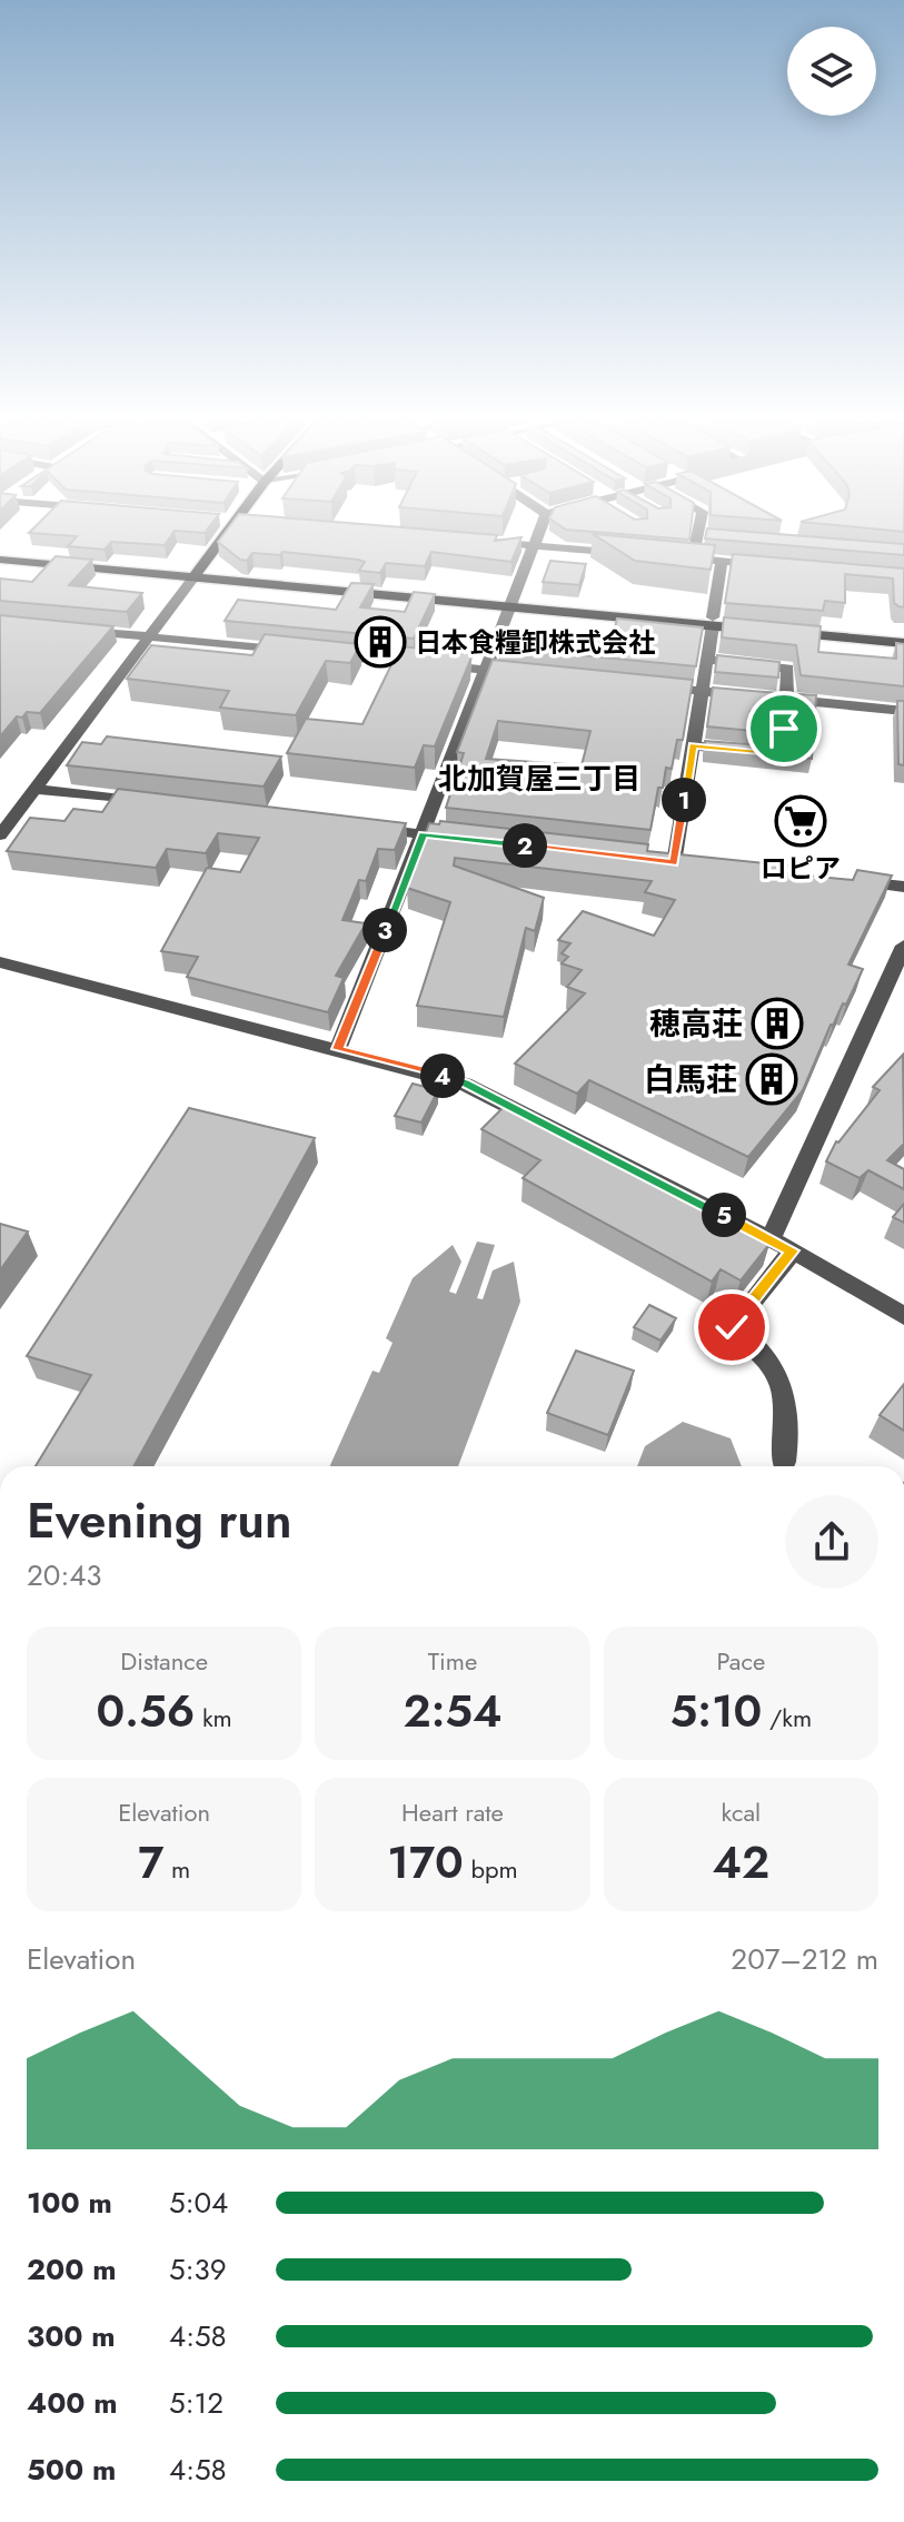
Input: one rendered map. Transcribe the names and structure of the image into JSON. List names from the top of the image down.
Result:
{
  "districts": ["北加賀屋三丁目"],
  "places": {
    "building": ["日本食糧卸株式会社", "穂高荘", "白馬荘"],
    "supermarket": ["ロピア"]
  },
  "page": {
    "pins": [
      "1",
      "2",
      "3",
      "4",
      "5"
    ],
    "heading": ["Evening run", "20:43"],
    "stats": [
      ["Distance", "0.56 km"],
      ["Time", "2:54"],
      ["Pace", "5:10 /km"],
      ["Elevation", "7 m"],
      ["Heart rate", "170 bpm"],
      ["kcal", "42"]
    ],
    "chart": ["Elevation", "207–212 m"],
    "list": [
      {
        "name": "100 m",
        "note": "5:04"
      },
      {
        "name": "200 m",
        "note": "5:39"
      },
      {
        "name": "300 m",
        "note": "4:58"
      },
      {
        "name": "400 m",
        "note": "5:12"
      },
      {
        "name": "500 m",
        "note": "4:58"
      }
    ]
  }
}
